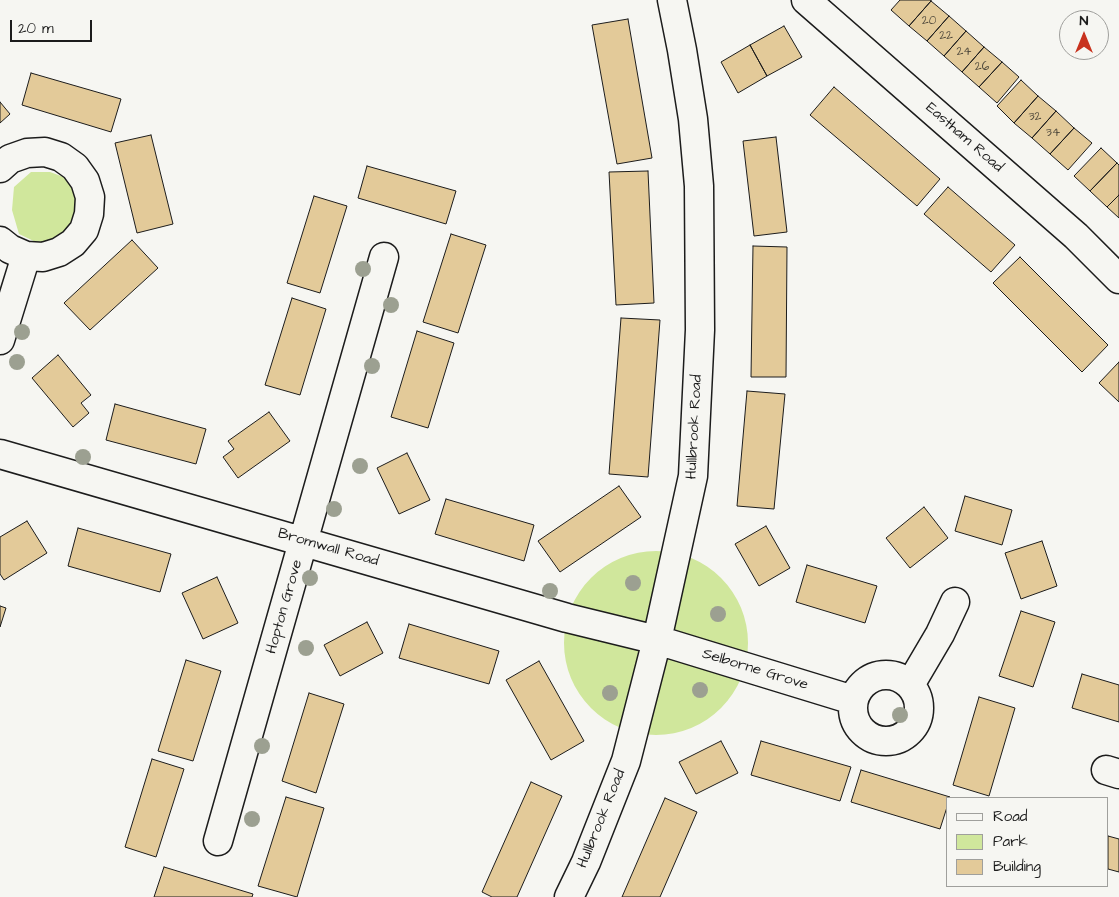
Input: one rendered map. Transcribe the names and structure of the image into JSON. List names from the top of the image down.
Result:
{
  "streets": {
    "street": [
      "Eastham Road",
      "Hullbrook Road",
      "Bromwall Road",
      "Hopton Grove",
      "Selborne Grove"
    ]
  },
  "crossings": [
    ["Hullbrook Road", "Bromwall Road"],
    ["Hullbrook Road", "Selborne Grove"],
    ["Bromwall Road", "Hopton Grove"],
    ["Bromwall Road", "Selborne Grove"]
  ],
  "house_numbers": [
    "20",
    "22",
    "24",
    "26",
    "32",
    "34"
  ],
  "legend": ["Road", "Park", "Building"],
  "scale_bar": "20 m",
  "north": "top"
}
